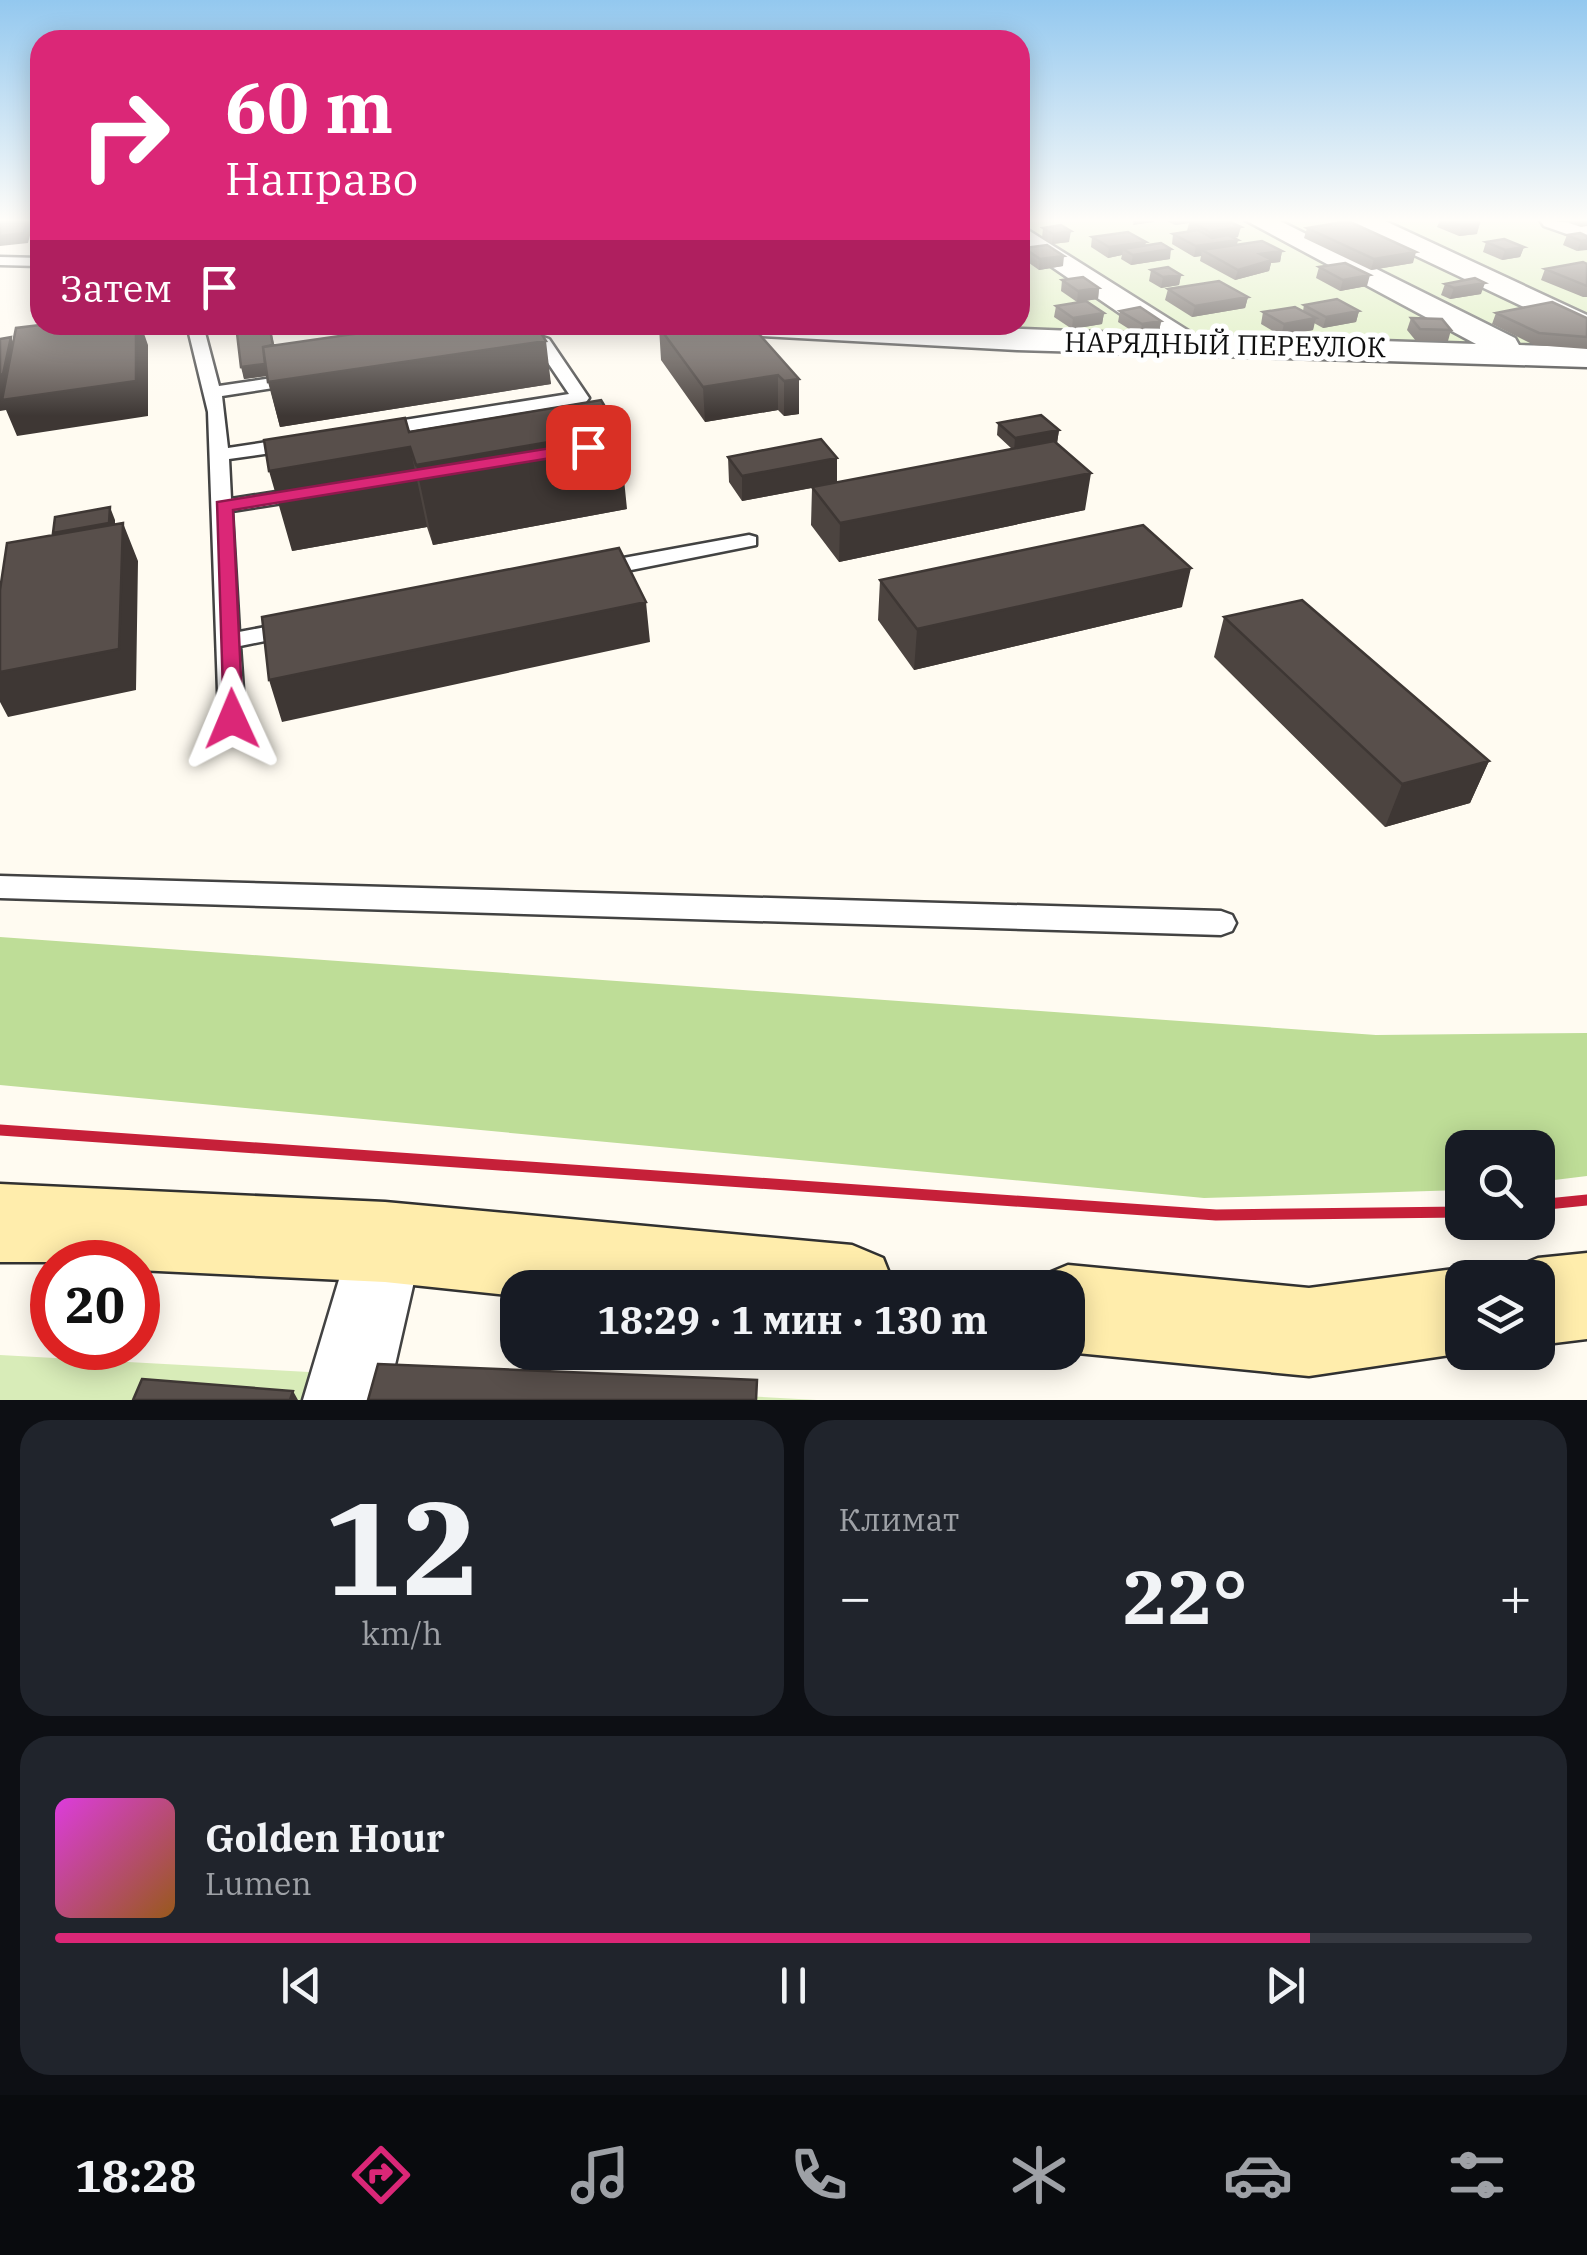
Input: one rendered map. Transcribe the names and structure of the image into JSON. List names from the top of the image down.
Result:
{
  "streets": {
    "street": ["НАРЯДНЫЙ ПЕРЕУЛОК"]
  },
  "page": {
    "turn": ["60 m", "Направо"],
    "then": "Затем",
    "limit": "20",
    "trip": "18:29 · 1 мин · 130 m",
    "tile": [
      ["12", "km/h"],
      "Климат"
    ],
    "heat": ["−", "22°", "+"],
    "song": ["Golden Hour", "Lumen"],
    "tabs": "18:28"
  }
}
